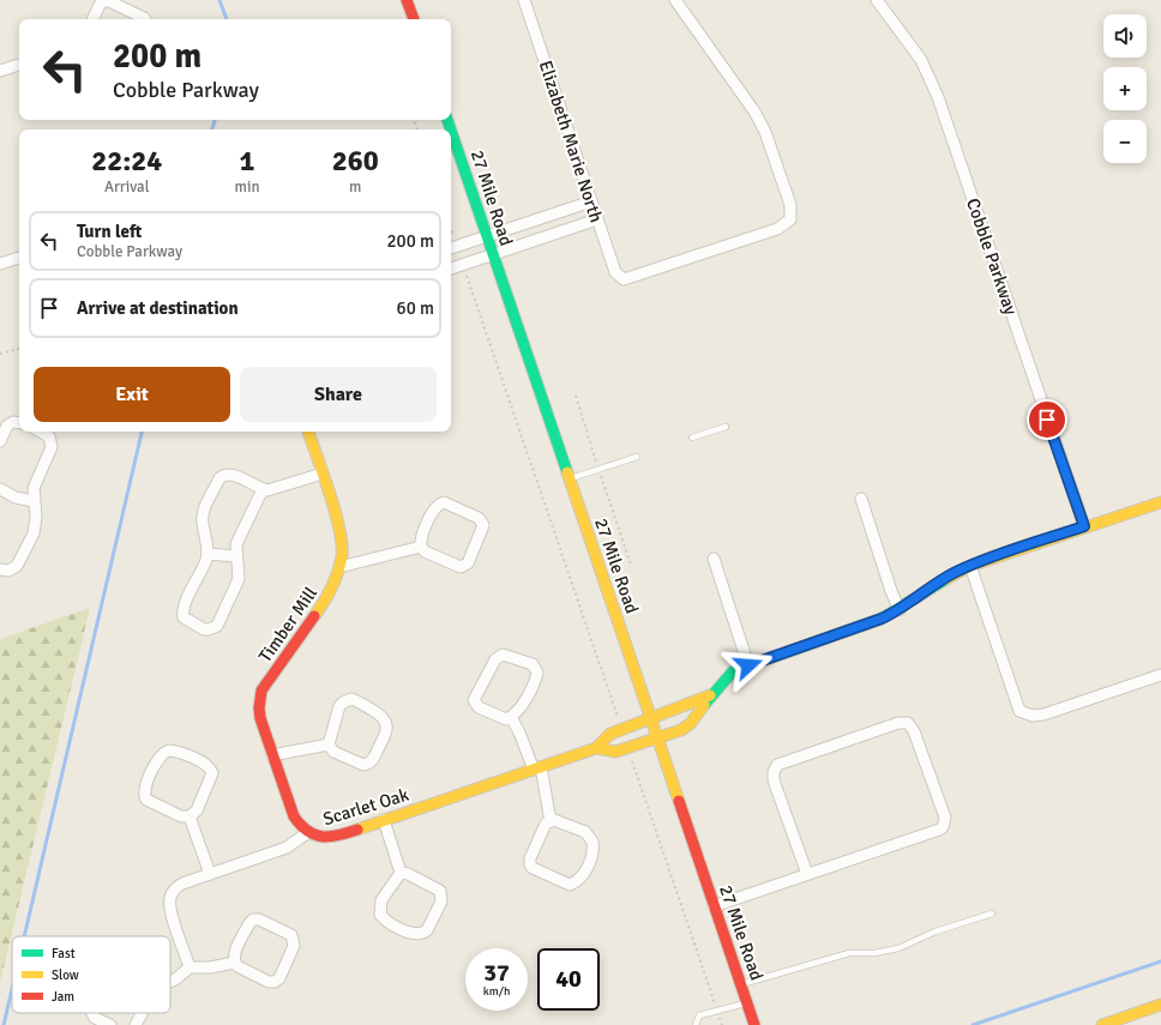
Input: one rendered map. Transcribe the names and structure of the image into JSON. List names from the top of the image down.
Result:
{
  "streets": {
    "main road": ["27 Mile Road", "Timber Mill", "Scarlet Oak"],
    "street": ["Elizabeth Marie North", "Cobble Parkway"]
  },
  "crossings": [
    ["27 Mile Road", "Scarlet Oak"],
    ["Cobble Parkway", "Scarlet Oak"],
    ["Timber Mill", "Scarlet Oak"]
  ],
  "legend": ["Fast", "Slow", "Jam"],
  "page": {
    "map_buttons": ["+", "−"],
    "turn": ["200 m", "Cobble Parkway"],
    "eta": [
      "22:24",
      "Arrival",
      "1",
      "min",
      "260",
      "m"
    ],
    "list": [
      {
        "name": "Turn left",
        "note": "Cobble Parkway",
        "value": "200 m"
      },
      {
        "name": "Arrive at destination",
        "value": "60 m"
      }
    ],
    "buttons": ["Exit", "Share"],
    "speed": "37 km/h",
    "limit": "40"
  }
}
